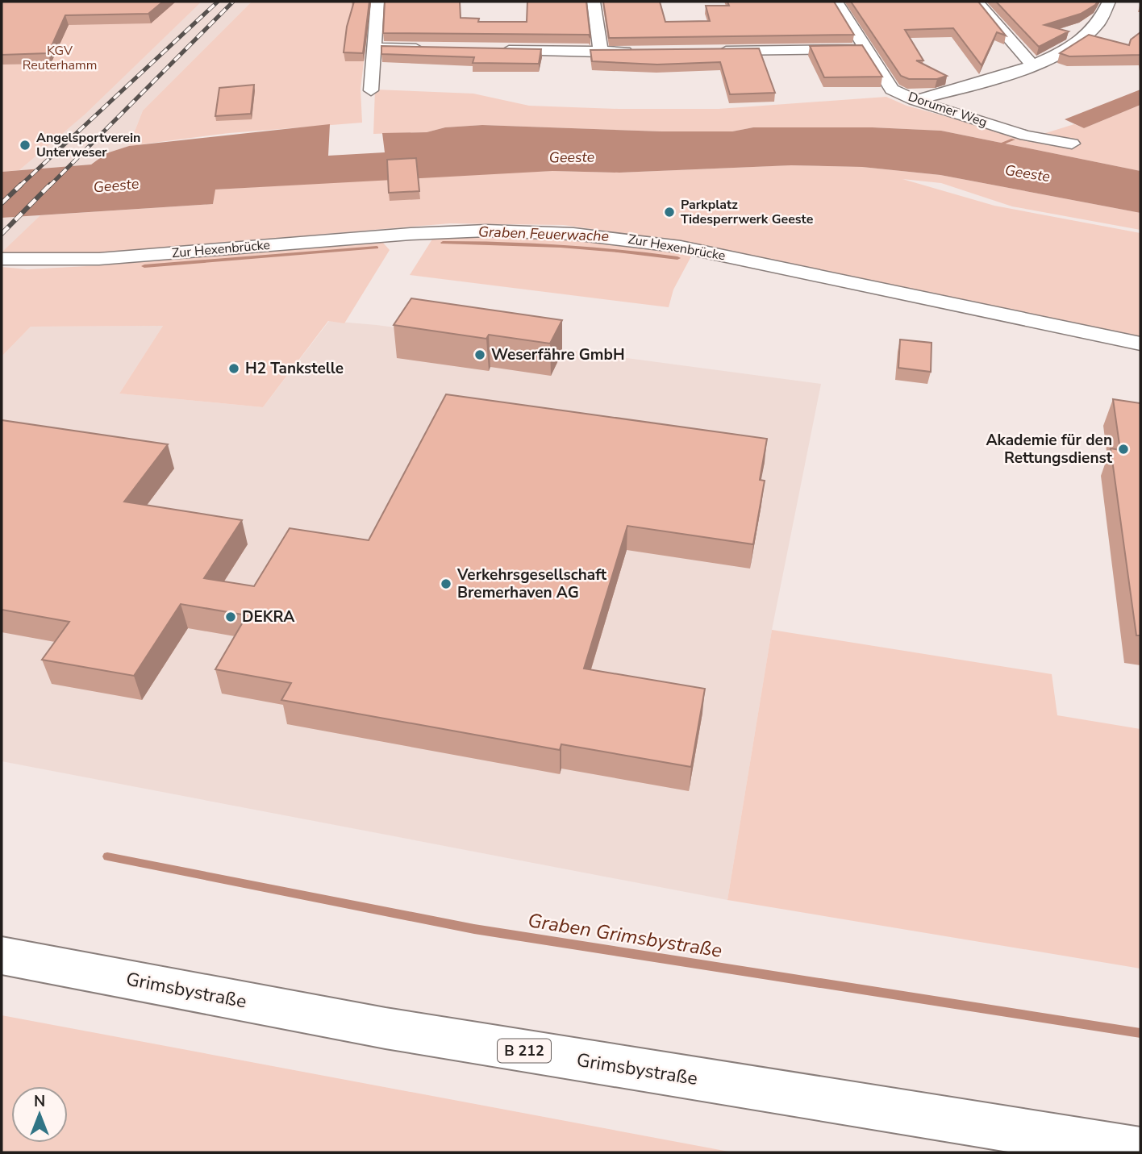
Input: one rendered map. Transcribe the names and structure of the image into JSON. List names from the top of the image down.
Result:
{
  "streets": {
    "highway": ["Grimsbystraße", "B 212"],
    "street": ["Dorumer Weg", "Zur Hexenbrücke"]
  },
  "water": ["Geeste", "Graben Feuerwache", "Graben Grimsbystraße"],
  "parks": ["KGV Reuterhamm"],
  "places": [
    "Angelsportverein Unterweser",
    "Parkplatz Tidesperrwerk Geeste",
    "Weserfähre GmbH",
    "H2 Tankstelle",
    "Akademie für den Rettungsdienst",
    "Verkehrsgesellschaft Bremerhaven AG",
    "DEKRA"
  ],
  "north": "top"
}
